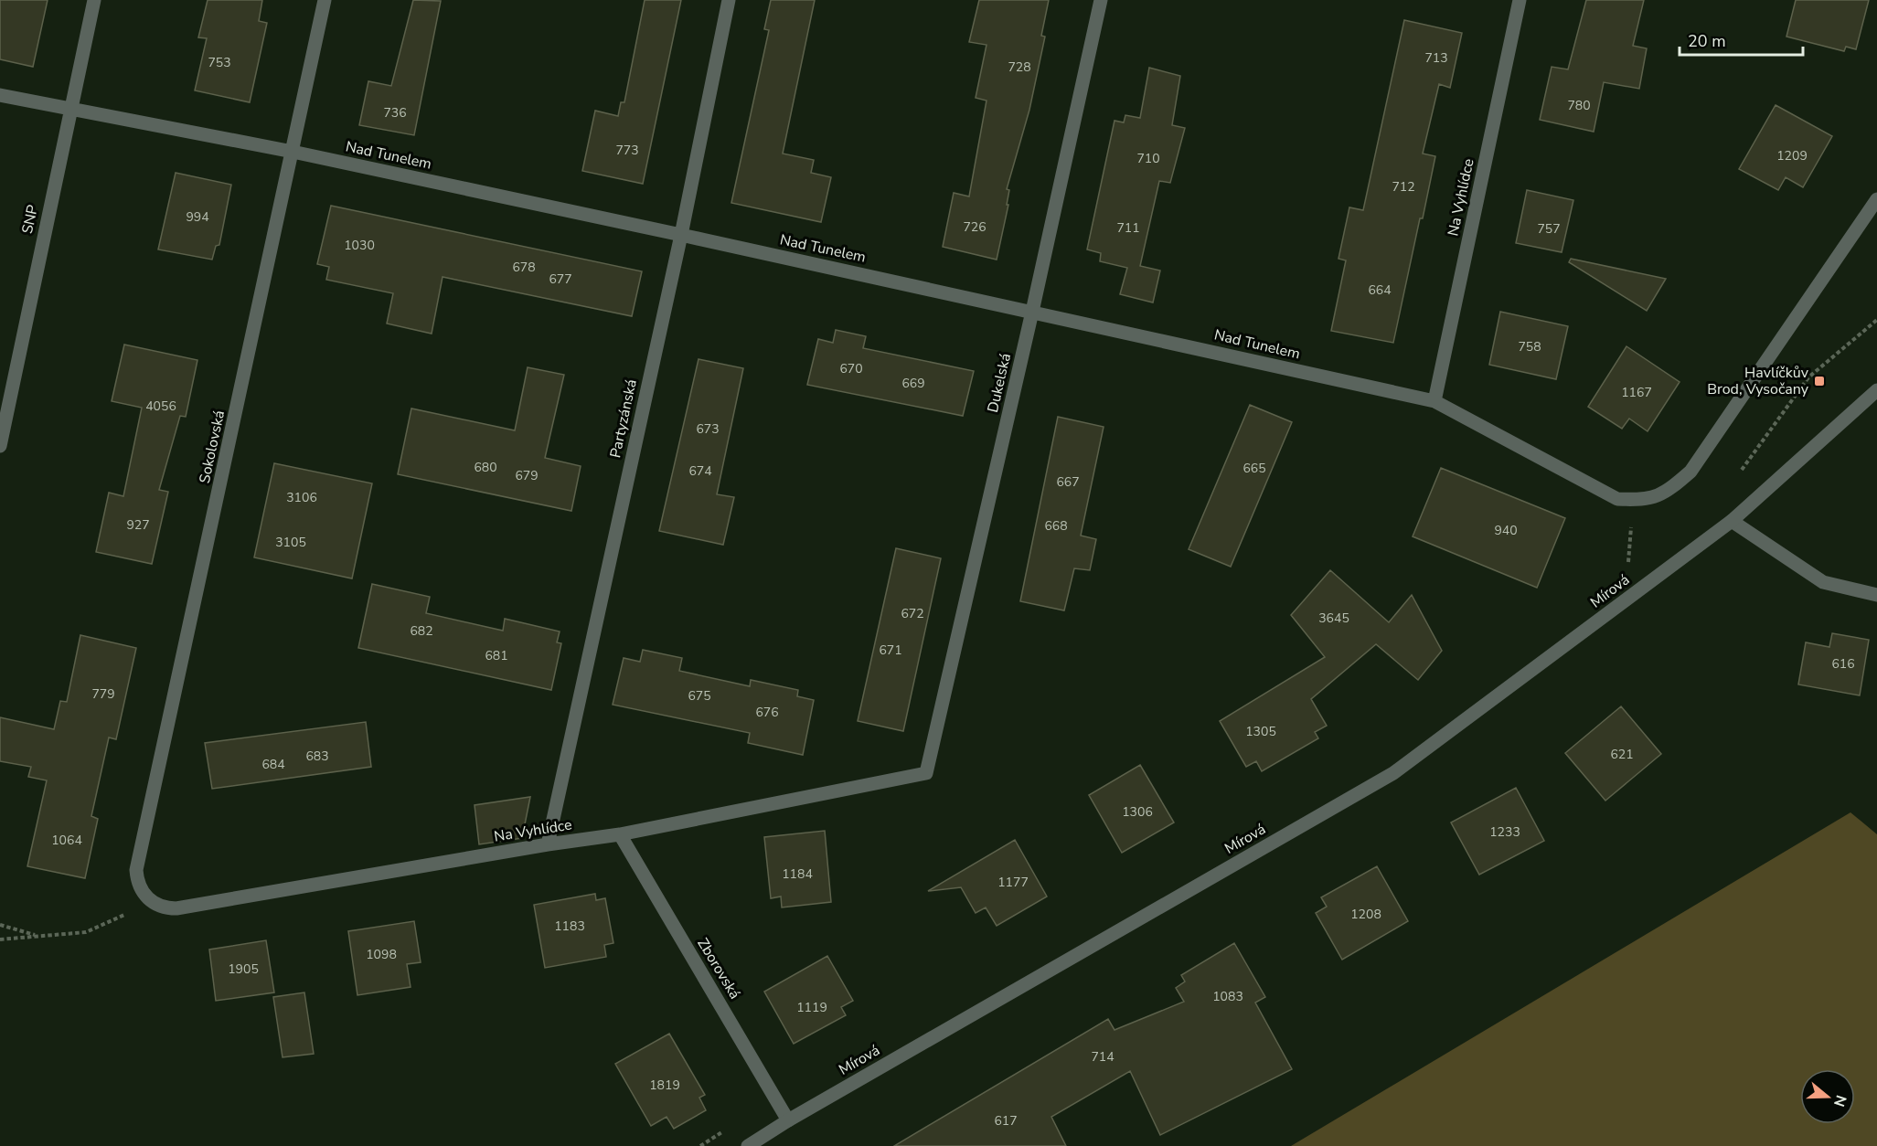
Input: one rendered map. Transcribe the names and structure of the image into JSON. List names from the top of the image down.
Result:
{
  "streets": {
    "street": [
      "Nad Tunelem",
      "Na Vyhlídce",
      "SNP",
      "Dukelská",
      "Partyzánská",
      "Sokolovská",
      "Mírová",
      "Zborovská"
    ]
  },
  "crossings": [
    ["Nad Tunelem", "Na Vyhlídce"],
    ["Nad Tunelem", "SNP"],
    ["Nad Tunelem", "Dukelská"],
    ["Nad Tunelem", "Partyzánská"],
    ["Nad Tunelem", "Sokolovská"],
    ["Na Vyhlídce", "Dukelská"],
    ["Na Vyhlídce", "Partyzánská"],
    ["Na Vyhlídce", "Sokolovská"],
    ["Na Vyhlídce", "Zborovská"],
    ["Mírová", "Zborovská"]
  ],
  "places": {
    "transit": ["Havlíčkův Brod, Vysočany"]
  },
  "house_numbers": [
    "713",
    "753",
    "728",
    "780",
    "736",
    "773",
    "1209",
    "710",
    "712",
    "994",
    "726",
    "711",
    "757",
    "1030",
    "678",
    "677",
    "664",
    "758",
    "670",
    "669",
    "1167",
    "4056",
    "673",
    "680",
    "665",
    "674",
    "679",
    "667",
    "3106",
    "927",
    "668",
    "940",
    "3105",
    "672",
    "3645",
    "682",
    "671",
    "681",
    "616",
    "779",
    "675",
    "676",
    "1305",
    "621",
    "683",
    "684",
    "1306",
    "1233",
    "1064",
    "1184",
    "1177",
    "1208",
    "1183",
    "1098",
    "1905",
    "1083",
    "1119",
    "714",
    "1819",
    "617"
  ],
  "scale_bar": "20 m",
  "north": "right"
}
